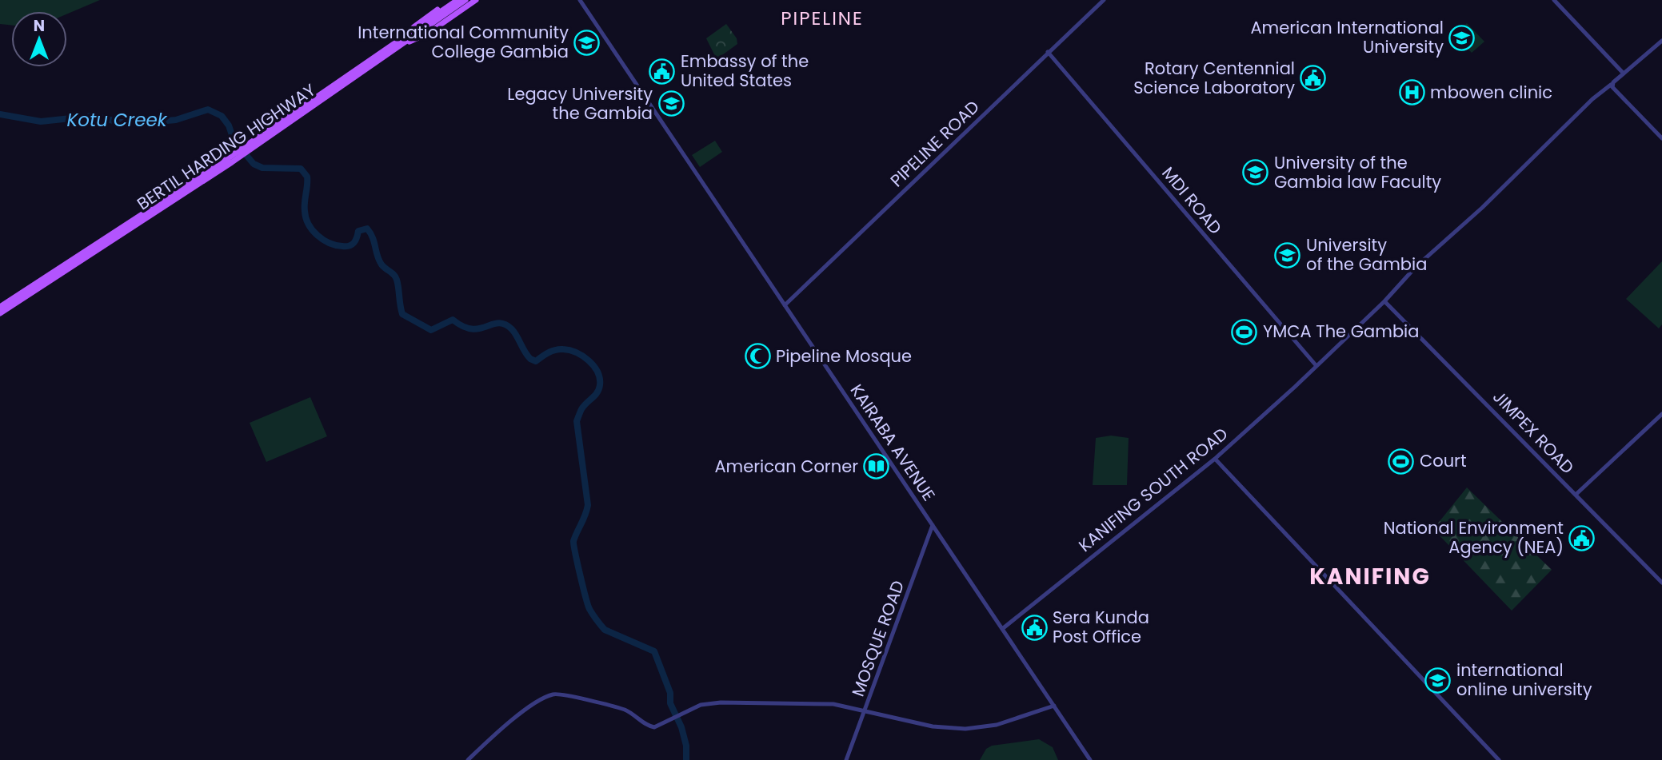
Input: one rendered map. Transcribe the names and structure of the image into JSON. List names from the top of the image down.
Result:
{
  "streets": {
    "main road": ["BERTIL HARDING HIGHWAY"],
    "street": [
      "PIPELINE ROAD",
      "MDI ROAD",
      "JIMPEX ROAD",
      "KAIRABA AVENUE",
      "KANIFING SOUTH ROAD",
      "MOSQUE ROAD"
    ]
  },
  "crossings": [
    ["PIPELINE ROAD", "MDI ROAD"],
    ["PIPELINE ROAD", "KAIRABA AVENUE"],
    ["MDI ROAD", "KANIFING SOUTH ROAD"],
    ["JIMPEX ROAD", "KANIFING SOUTH ROAD"],
    ["KAIRABA AVENUE", "KANIFING SOUTH ROAD"],
    ["KAIRABA AVENUE", "MOSQUE ROAD"]
  ],
  "districts": ["PIPELINE", "KANIFING"],
  "water": ["Kotu Creek"],
  "places": {
    "school or university": [
      "American International University",
      "International Community College Gambia",
      "Legacy University the Gambia",
      "University of the Gambia law Faculty",
      "University of the Gambia",
      "international online university"
    ],
    "public building": [
      "Embassy of the United States",
      "Rotary Centennial Science Laboratory",
      "National Environment Agency (NEA)",
      "Sera Kunda Post Office"
    ],
    "hospital": ["mbowen clinic"],
    "sports": ["YMCA The Gambia", "Court"],
    "mosque": ["Pipeline Mosque"],
    "library": ["American Corner"]
  },
  "north": "top"
}
